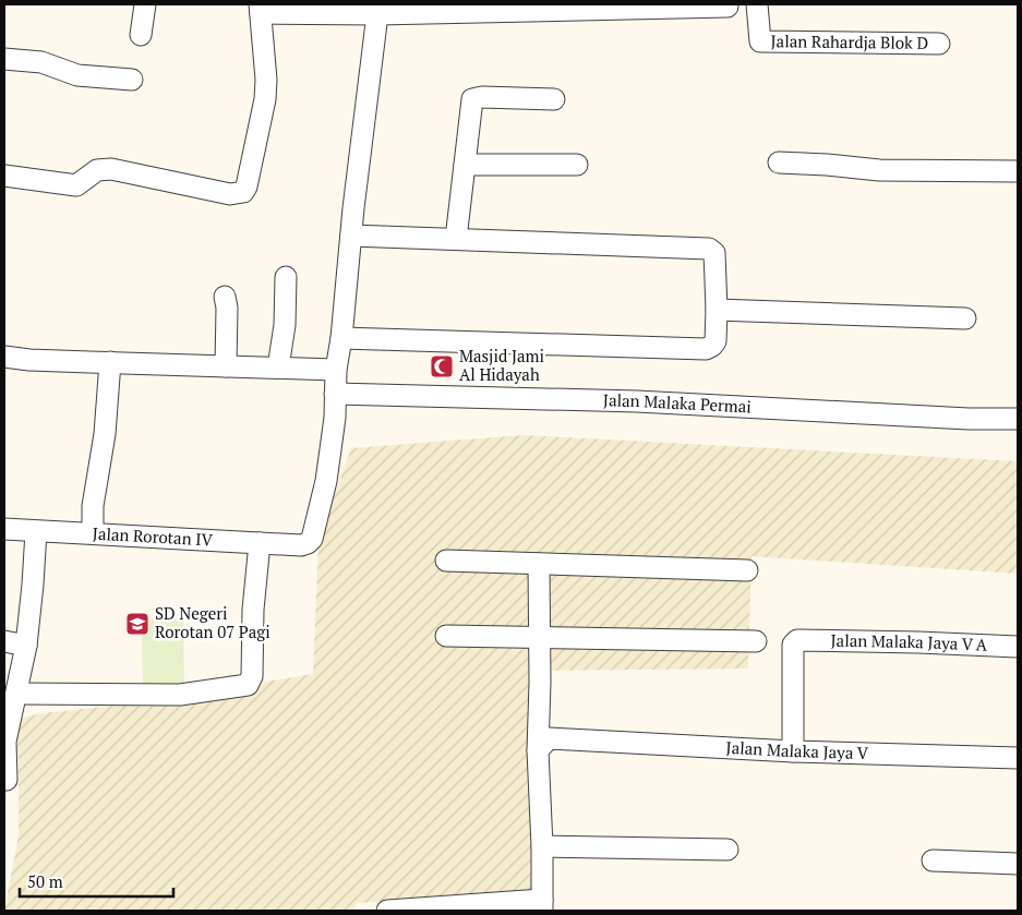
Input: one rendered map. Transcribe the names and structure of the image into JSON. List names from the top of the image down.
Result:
{
  "streets": {
    "street": [
      "Jalan Rahardja Blok D",
      "Jalan Malaka Permai",
      "Jalan Rorotan IV",
      "Jalan Malaka Jaya V A",
      "Jalan Malaka Jaya V"
    ]
  },
  "crossings": [
    ["Jalan Malaka Permai", "Jalan Rorotan IV"],
    ["Jalan Malaka Jaya V A", "Jalan Malaka Jaya V"]
  ],
  "places": {
    "mosque": ["Masjid Jami Al Hidayah"],
    "school or university": ["SD Negeri Rorotan 07 Pagi"]
  },
  "scale_bar": "50 m"
}
